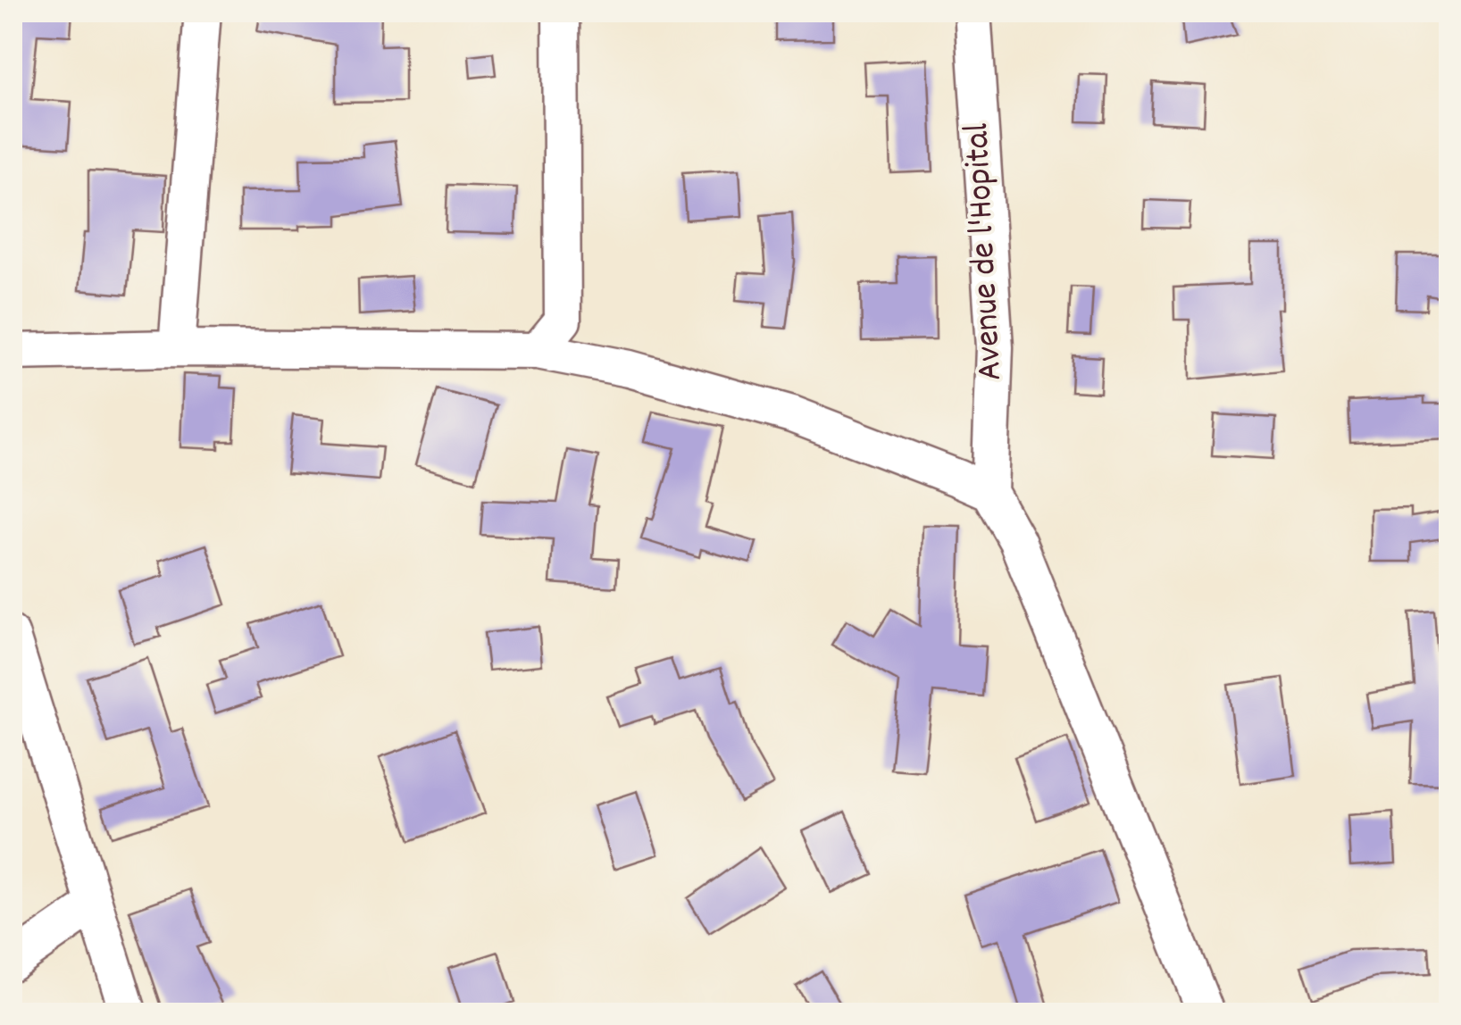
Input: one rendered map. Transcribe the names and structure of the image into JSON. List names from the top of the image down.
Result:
{
  "streets": {
    "street": ["Avenue de l'Hopital"]
  }
}
